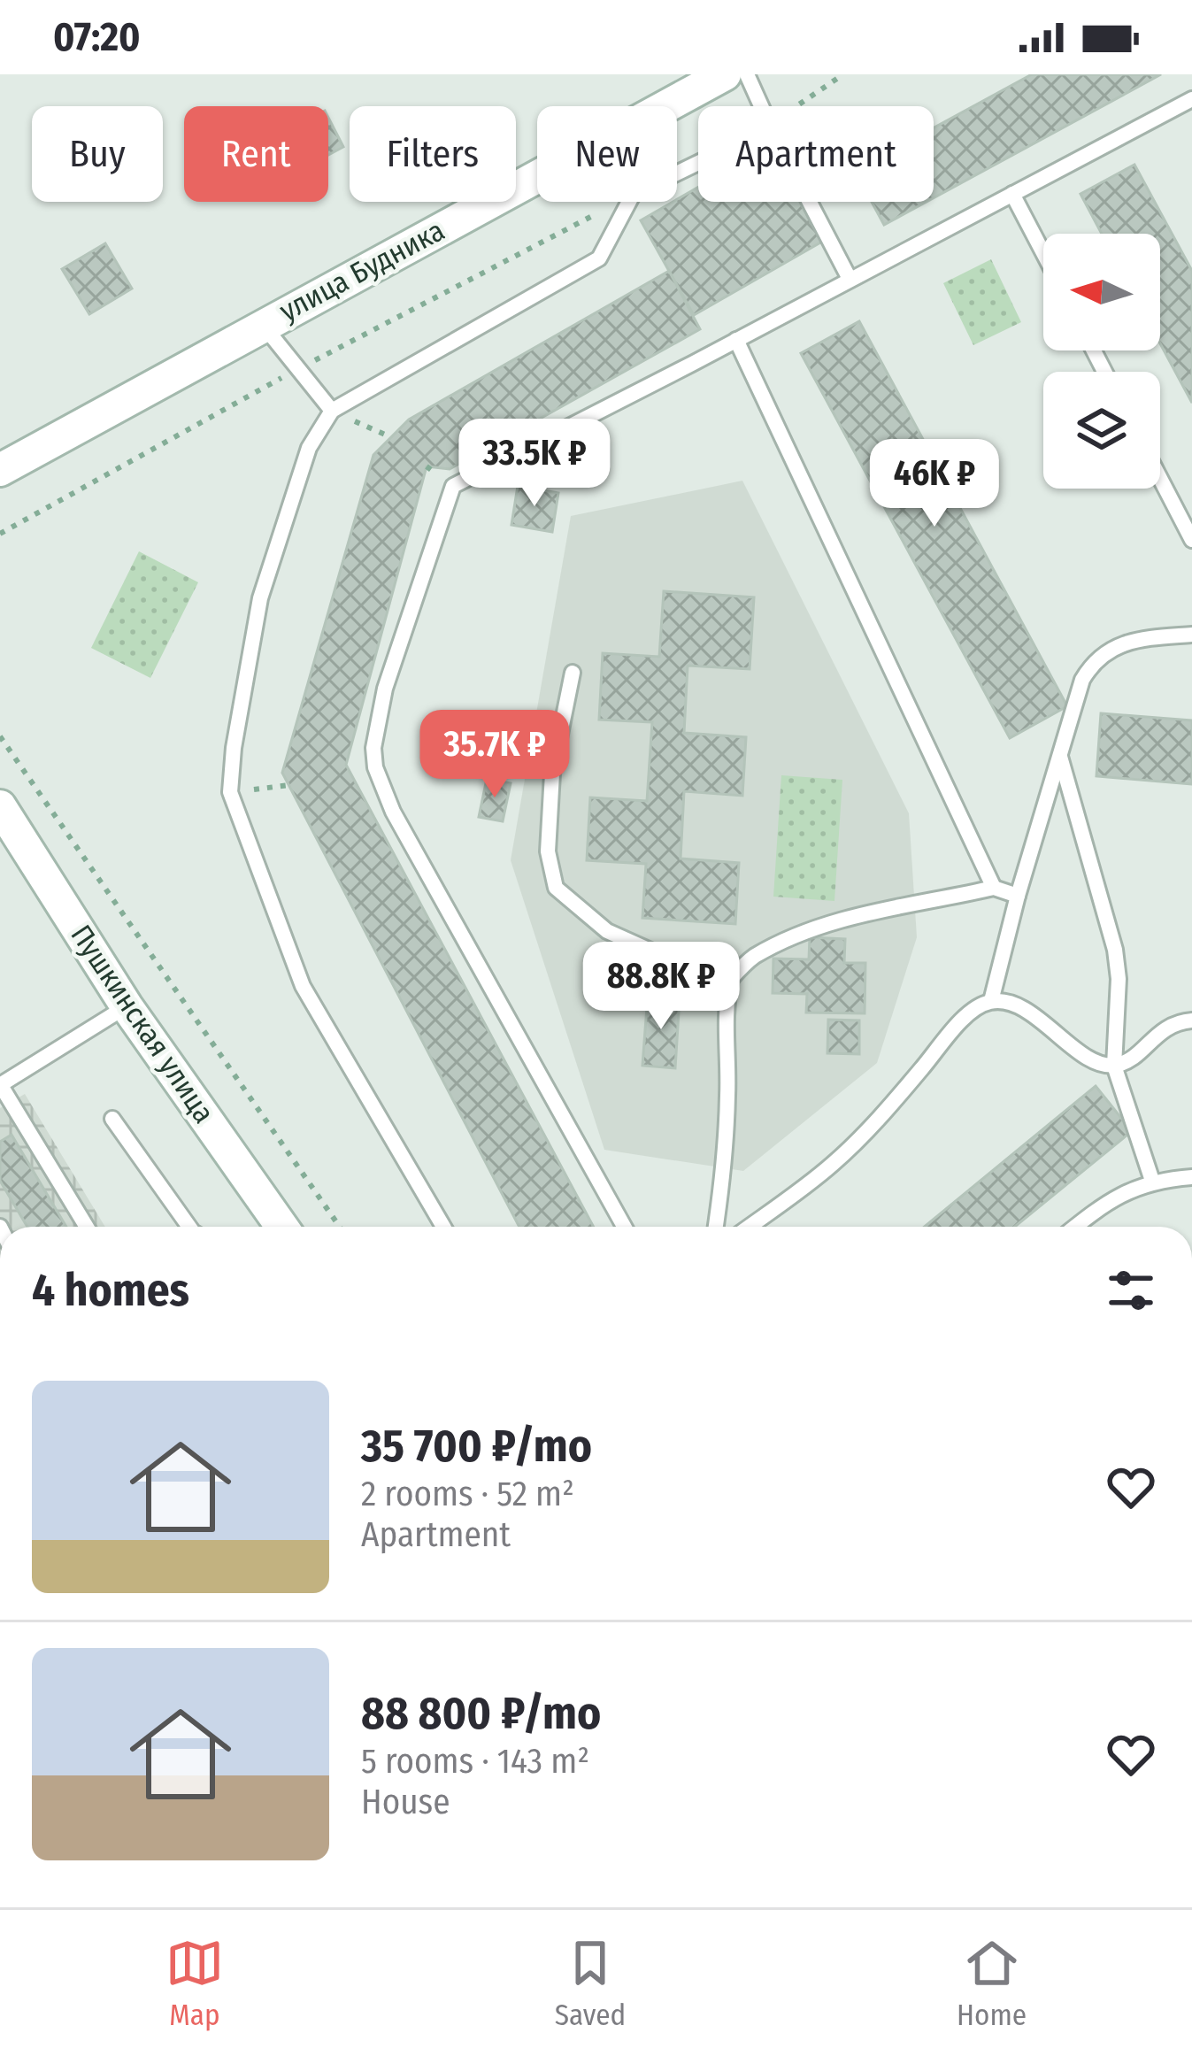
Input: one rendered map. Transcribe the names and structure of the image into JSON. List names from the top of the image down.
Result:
{
  "streets": {
    "main road": ["улица Будника", "Пушкинская улица"]
  },
  "north": "left",
  "page": {
    "status": "07:20",
    "chip": [
      "Buy",
      "Rent",
      "Filters",
      "New",
      "Apartment"
    ],
    "price": [
      "33.5K ₽",
      "46K ₽",
      "35.7K ₽",
      "88.8K ₽"
    ],
    "heading": "4 homes",
    "list": [
      {
        "name": "35 700 ₽/mo",
        "note": "2 rooms · 52 m² · Apartment"
      },
      {
        "name": "88 800 ₽/mo",
        "note": "5 rooms · 143 m² · House"
      }
    ],
    "tabs": ["Map", "Saved", "Home"]
  }
}
